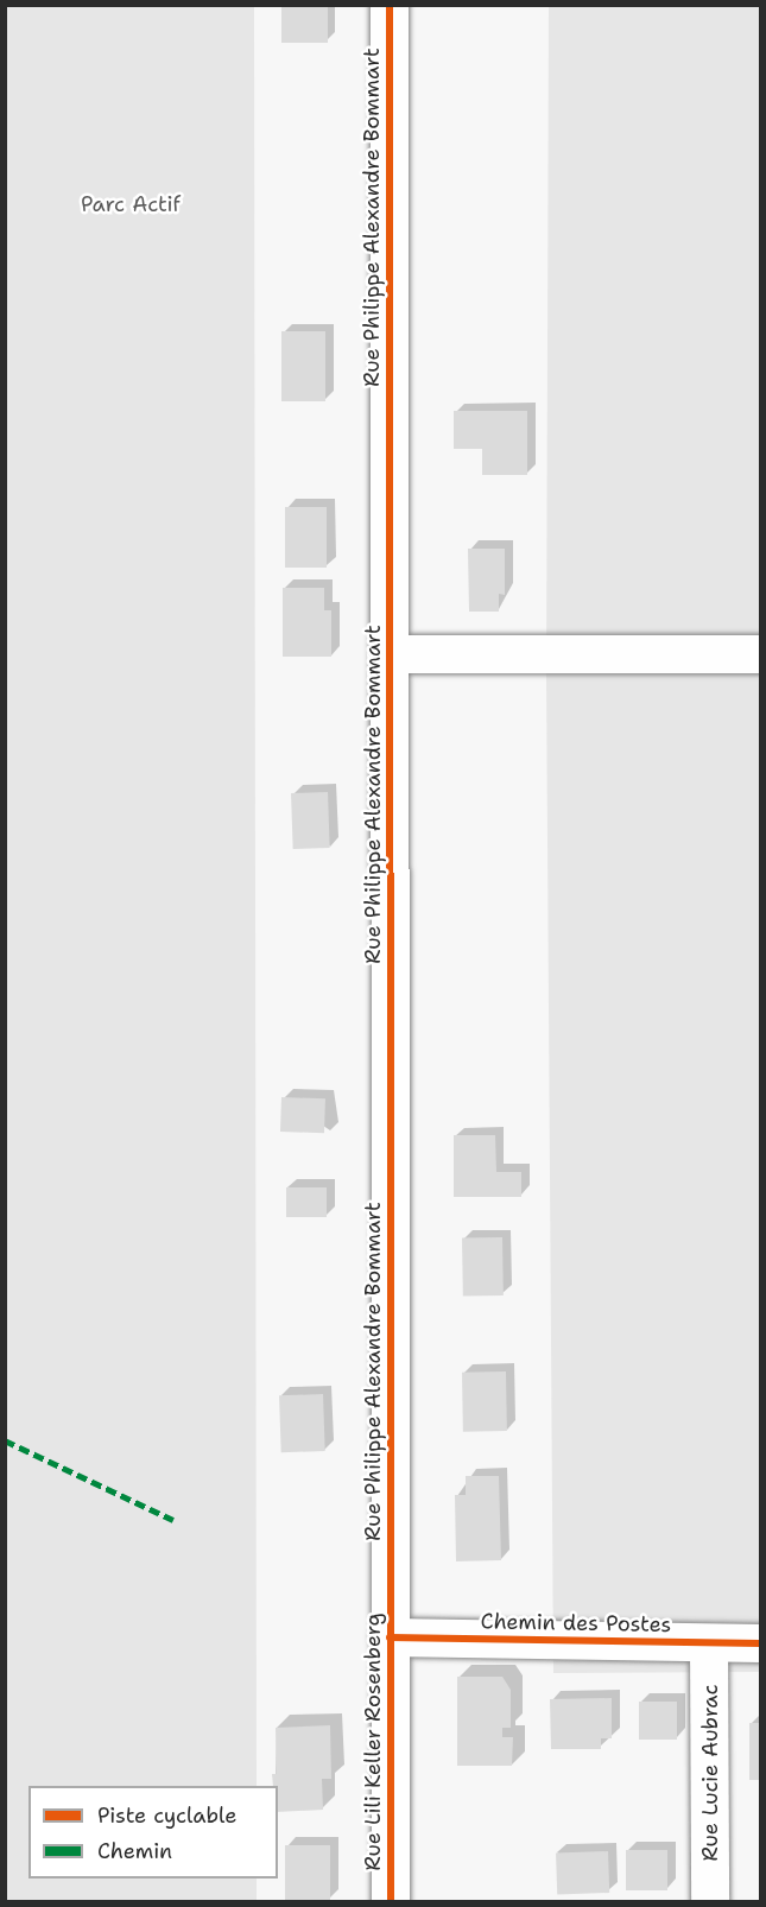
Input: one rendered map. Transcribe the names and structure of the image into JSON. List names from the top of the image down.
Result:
{
  "streets": {
    "street": [
      "Rue Philippe Alexandre Bommart",
      "Chemin des Postes",
      "Rue Lili Keller Rosenberg",
      "Rue Lucie Aubrac"
    ]
  },
  "crossings": [
    ["Rue Philippe Alexandre Bommart", "Rue Lili Keller Rosenberg"],
    ["Chemin des Postes", "Rue Lili Keller Rosenberg"],
    ["Chemin des Postes", "Rue Lucie Aubrac"]
  ],
  "parks": ["Parc Actif"],
  "legend": ["Piste cyclable", "Chemin"]
}
